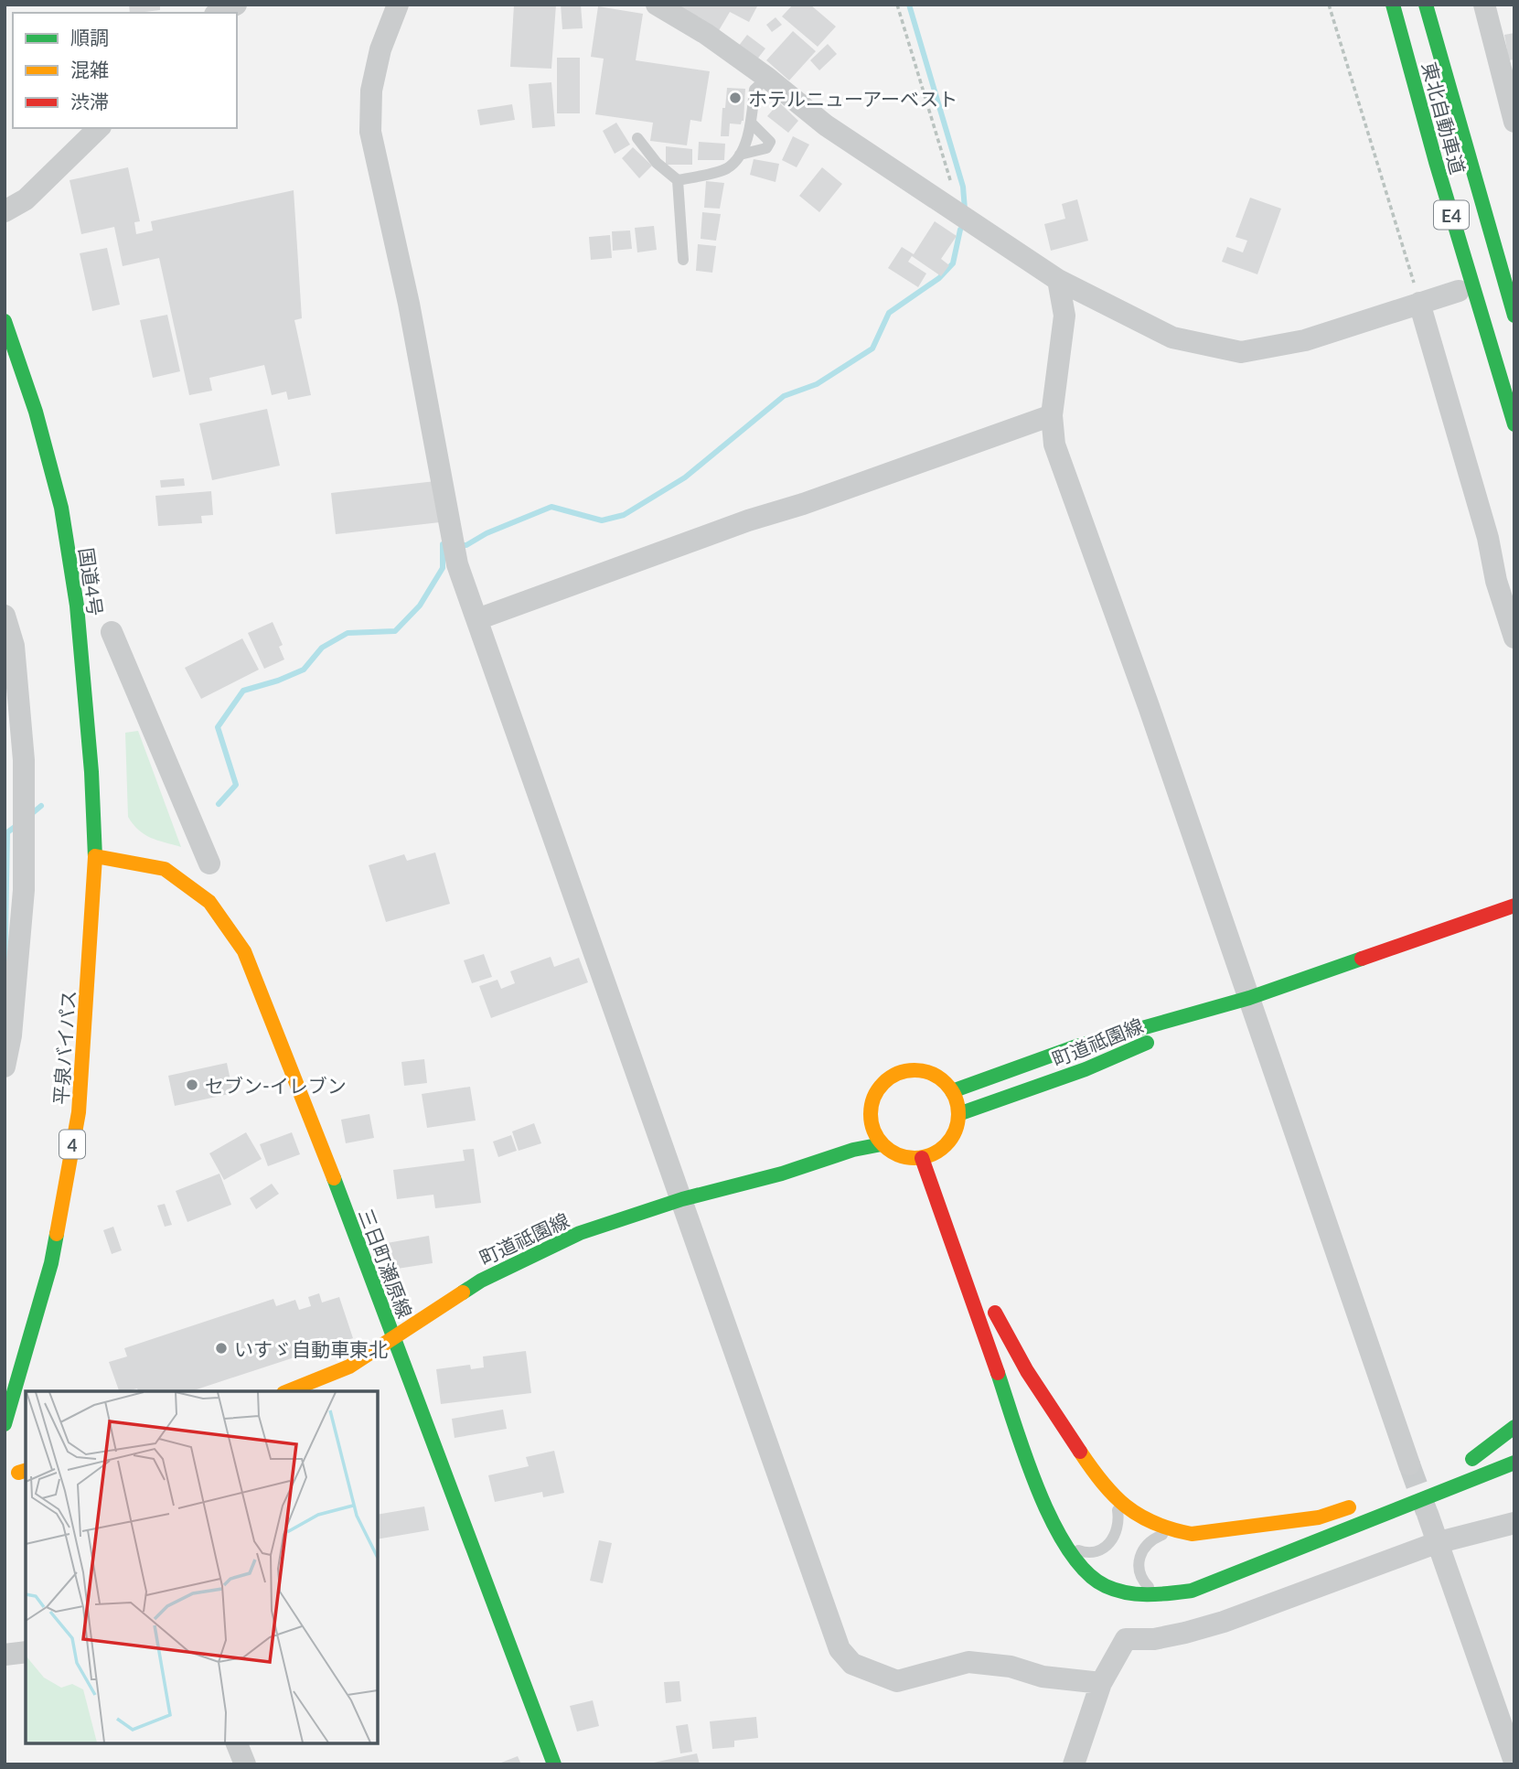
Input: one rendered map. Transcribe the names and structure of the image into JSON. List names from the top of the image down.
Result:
{
  "streets": {
    "main road": [
      "東北自動車道",
      "E4",
      "国道4号",
      "町道祗園線",
      "平泉バイパス",
      "4",
      "三日町瀬原線"
    ]
  },
  "crossings": [
    ["国道4号", "平泉バイパス"],
    ["国道4号", "三日町瀬原線"],
    ["町道祗園線", "三日町瀬原線"],
    ["平泉バイパス", "三日町瀬原線"]
  ],
  "places": ["ホテルニューアーベスト", "セブン-イレブン", "いすゞ自動車東北"],
  "legend": ["順調", "混雑", "渋滞"]
}
